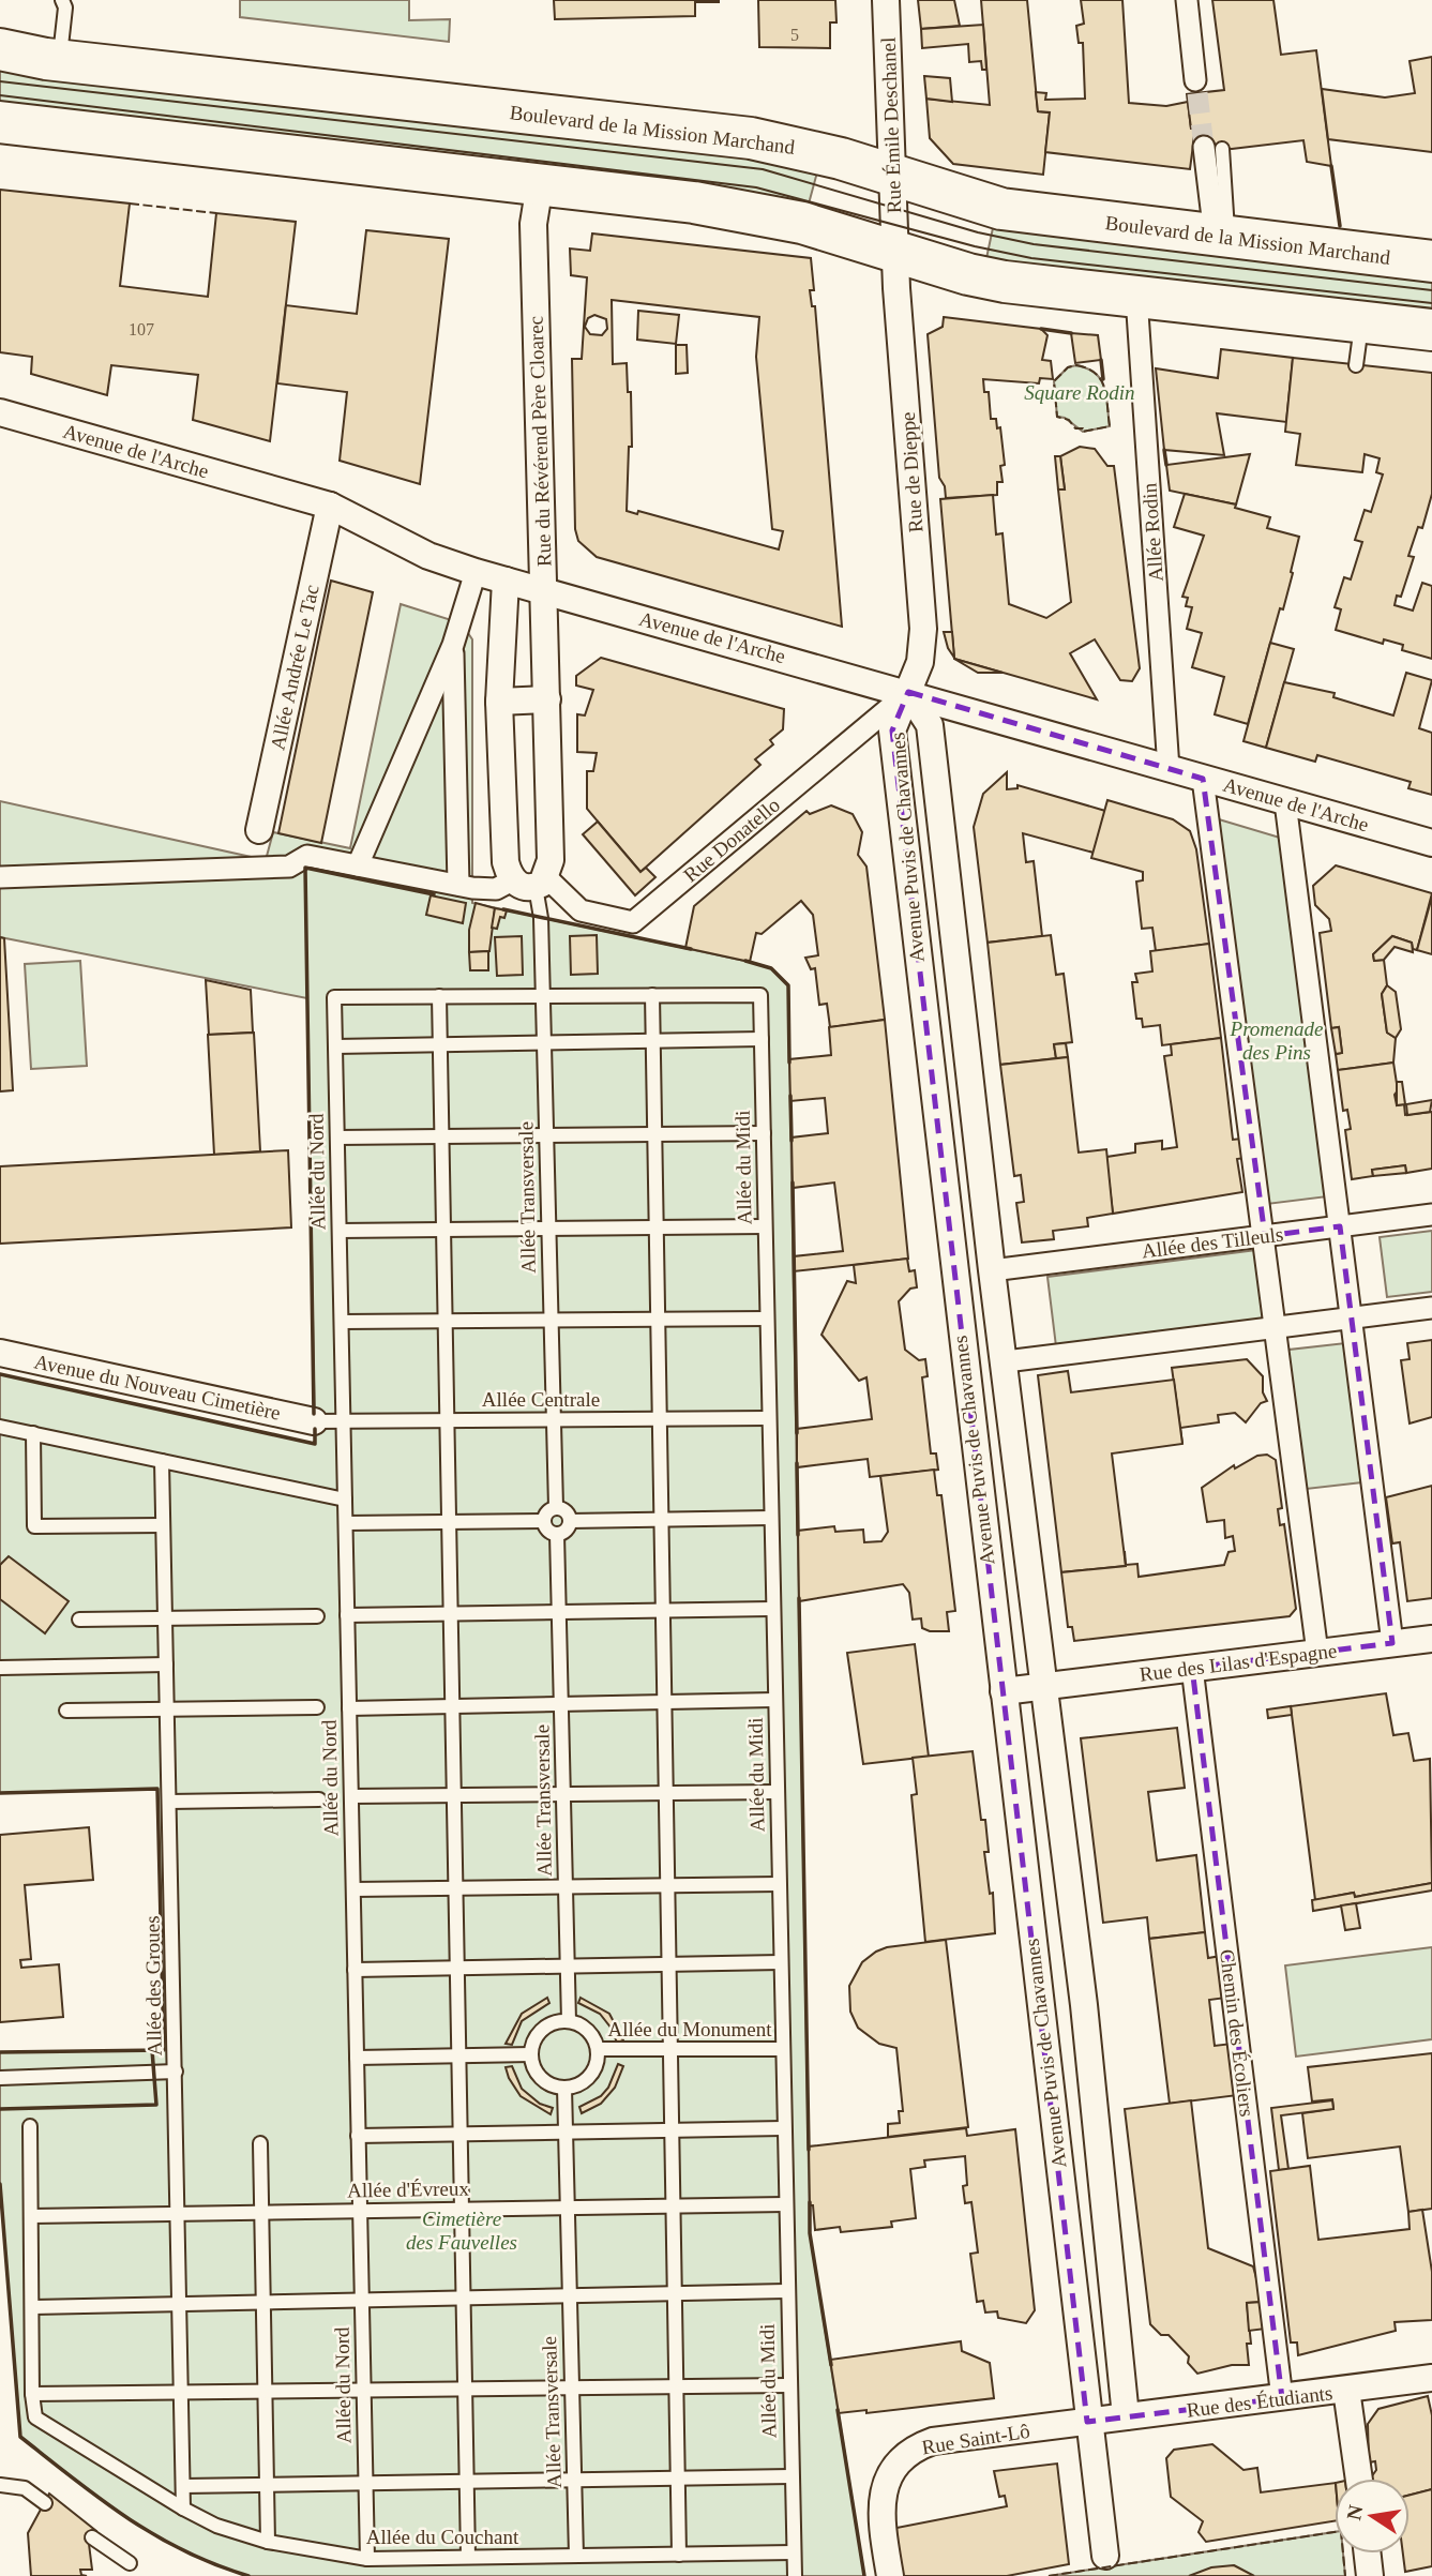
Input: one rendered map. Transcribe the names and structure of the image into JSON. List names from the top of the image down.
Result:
{
  "streets": {
    "main road": ["Boulevard de la Mission Marchand"],
    "street": [
      "Rue Émile Deschanel",
      "Rue du Révérend Père Cloarec",
      "Avenue de l'Arche",
      "Rue de Dieppe",
      "Allée Rodin",
      "Allée Andrée Le Tac",
      "Rue Donatello",
      "Avenue Puvis de Chavannes",
      "Allée des Tilleuls",
      "Avenue du Nouveau Cimetière",
      "Rue des Lilas d'Espagne",
      "Chemin des Écoliers",
      "Rue des Étudiants",
      "Rue Saint-Lô"
    ],
    "lane": [
      "Allée du Midi",
      "Allée du Nord",
      "Allée Transversale",
      "Allée Centrale",
      "Allée des Groues",
      "Allée du Monument",
      "Allée d'Évreux",
      "Allée du Couchant"
    ]
  },
  "crossings": [
    ["Rue Émile Deschanel", "Boulevard de la Mission Marchand"],
    ["Rue Émile Deschanel", "Rue de Dieppe"],
    ["Rue du Révérend Père Cloarec", "Avenue de l'Arche"],
    ["Rue du Révérend Père Cloarec", "Rue Donatello"],
    ["Rue du Révérend Père Cloarec", "Allée Transversale"],
    ["Avenue de l'Arche", "Rue de Dieppe"],
    ["Avenue de l'Arche", "Allée Rodin"],
    ["Avenue de l'Arche", "Allée Andrée Le Tac"],
    ["Avenue de l'Arche", "Rue Donatello"],
    ["Avenue de l'Arche", "Avenue Puvis de Chavannes"],
    ["Rue de Dieppe", "Rue Donatello"],
    ["Rue de Dieppe", "Avenue Puvis de Chavannes"],
    ["Rue Donatello", "Avenue Puvis de Chavannes"],
    ["Rue Donatello", "Allée Transversale"],
    ["Avenue Puvis de Chavannes", "Allée des Tilleuls"],
    ["Avenue Puvis de Chavannes", "Rue des Lilas d'Espagne"],
    ["Avenue Puvis de Chavannes", "Rue des Étudiants"],
    ["Avenue Puvis de Chavannes", "Rue Saint-Lô"],
    ["Allée du Midi", "Allée Centrale"],
    ["Allée du Midi", "Allée du Monument"],
    ["Allée du Midi", "Allée d'Évreux"],
    ["Allée du Midi", "Allée du Couchant"],
    ["Allée du Nord", "Allée Centrale"],
    ["Allée du Nord", "Allée d'Évreux"],
    ["Allée du Nord", "Allée du Couchant"],
    ["Allée Transversale", "Allée Centrale"],
    ["Allée Transversale", "Allée du Monument"],
    ["Allée Transversale", "Allée d'Évreux"],
    ["Allée Transversale", "Allée du Couchant"],
    ["Avenue du Nouveau Cimetière", "Allée Centrale"],
    ["Rue des Lilas d'Espagne", "Chemin des Écoliers"],
    ["Allée des Groues", "Allée d'Évreux"],
    ["Allée des Groues", "Allée du Couchant"],
    ["Chemin des Écoliers", "Rue des Étudiants"],
    ["Rue des Étudiants", "Rue Saint-Lô"]
  ],
  "parks": ["Square Rodin", "Promenade des Pins", "Cimetière des Fauvelles"],
  "house_numbers": ["5", "107"],
  "north": "left"
}
